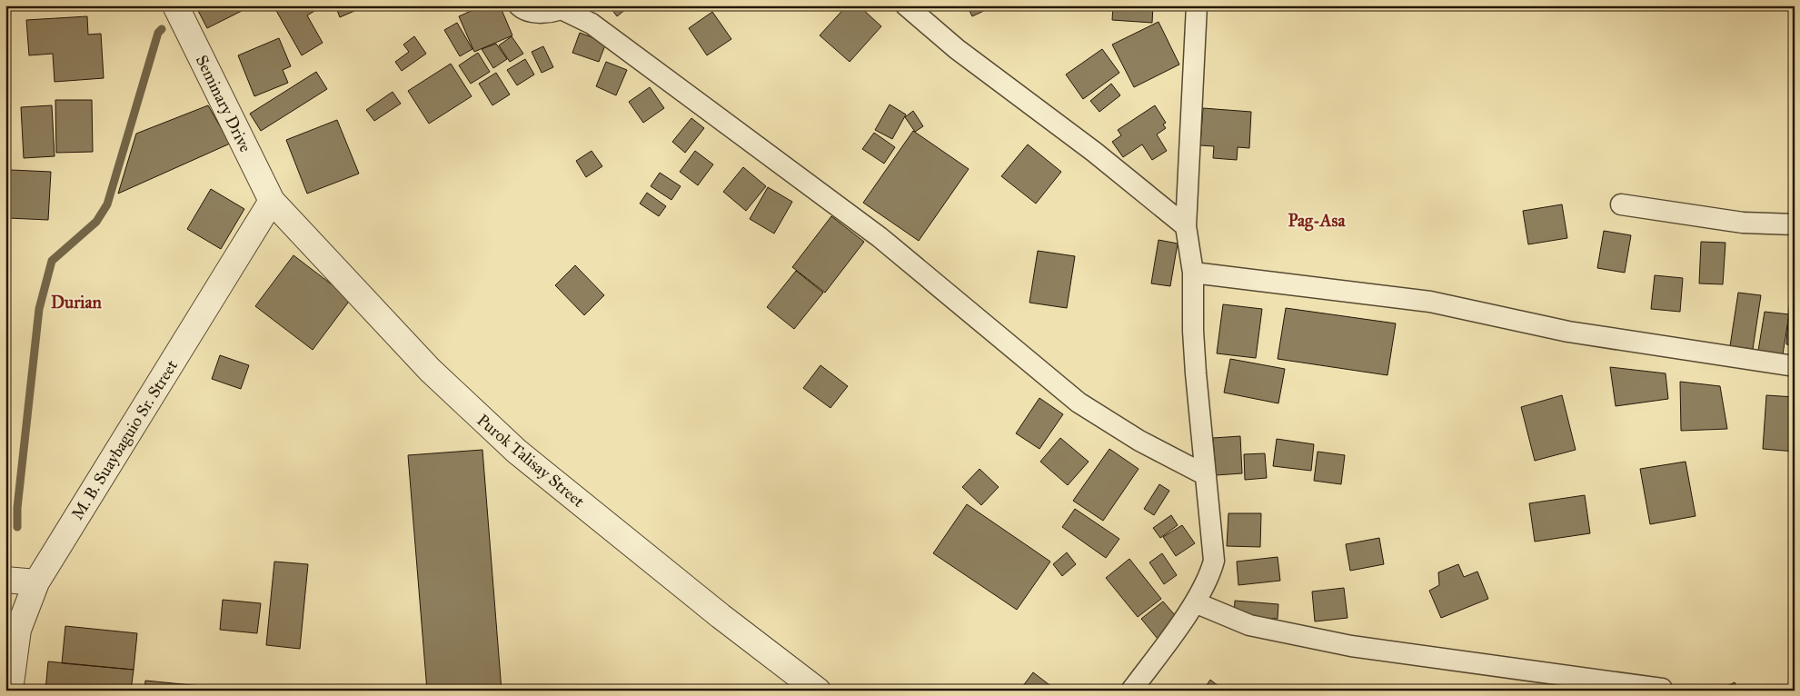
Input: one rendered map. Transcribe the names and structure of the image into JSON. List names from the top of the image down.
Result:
{
  "streets": {
    "street": ["Seminary Drive", "M. B. Suaybaguio Sr. Street", "Purok Talisay Street"]
  },
  "crossings": [
    ["Seminary Drive", "M. B. Suaybaguio Sr. Street"],
    ["Seminary Drive", "Purok Talisay Street"],
    ["M. B. Suaybaguio Sr. Street", "Purok Talisay Street"]
  ],
  "districts": ["Pag-Asa", "Durian"]
}
